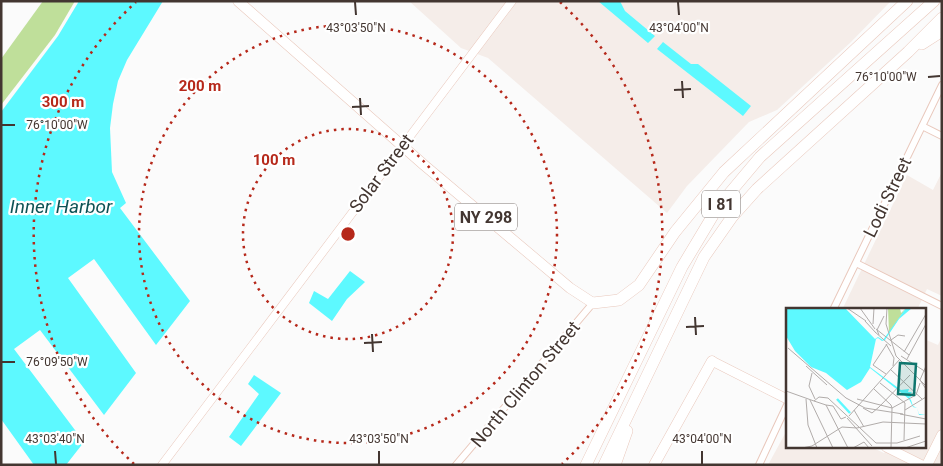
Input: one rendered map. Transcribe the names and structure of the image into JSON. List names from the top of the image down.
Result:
{
  "streets": {
    "highway": ["I 81"],
    "main road": ["NY 298"],
    "street": ["Solar Street", "Lodi Street", "North Clinton Street"]
  },
  "crossings": [
    ["Solar Street", "NY 298"],
    ["NY 298", "North Clinton Street"]
  ],
  "water": ["Inner Harbor"],
  "coordinates": [
    "43°03'50\"N",
    "43°04'00\"N",
    "76°10'00\"W",
    "76°09'50\"W",
    "43°03'40\"N"
  ],
  "rings": ["200 m", "300 m", "100 m"]
}
